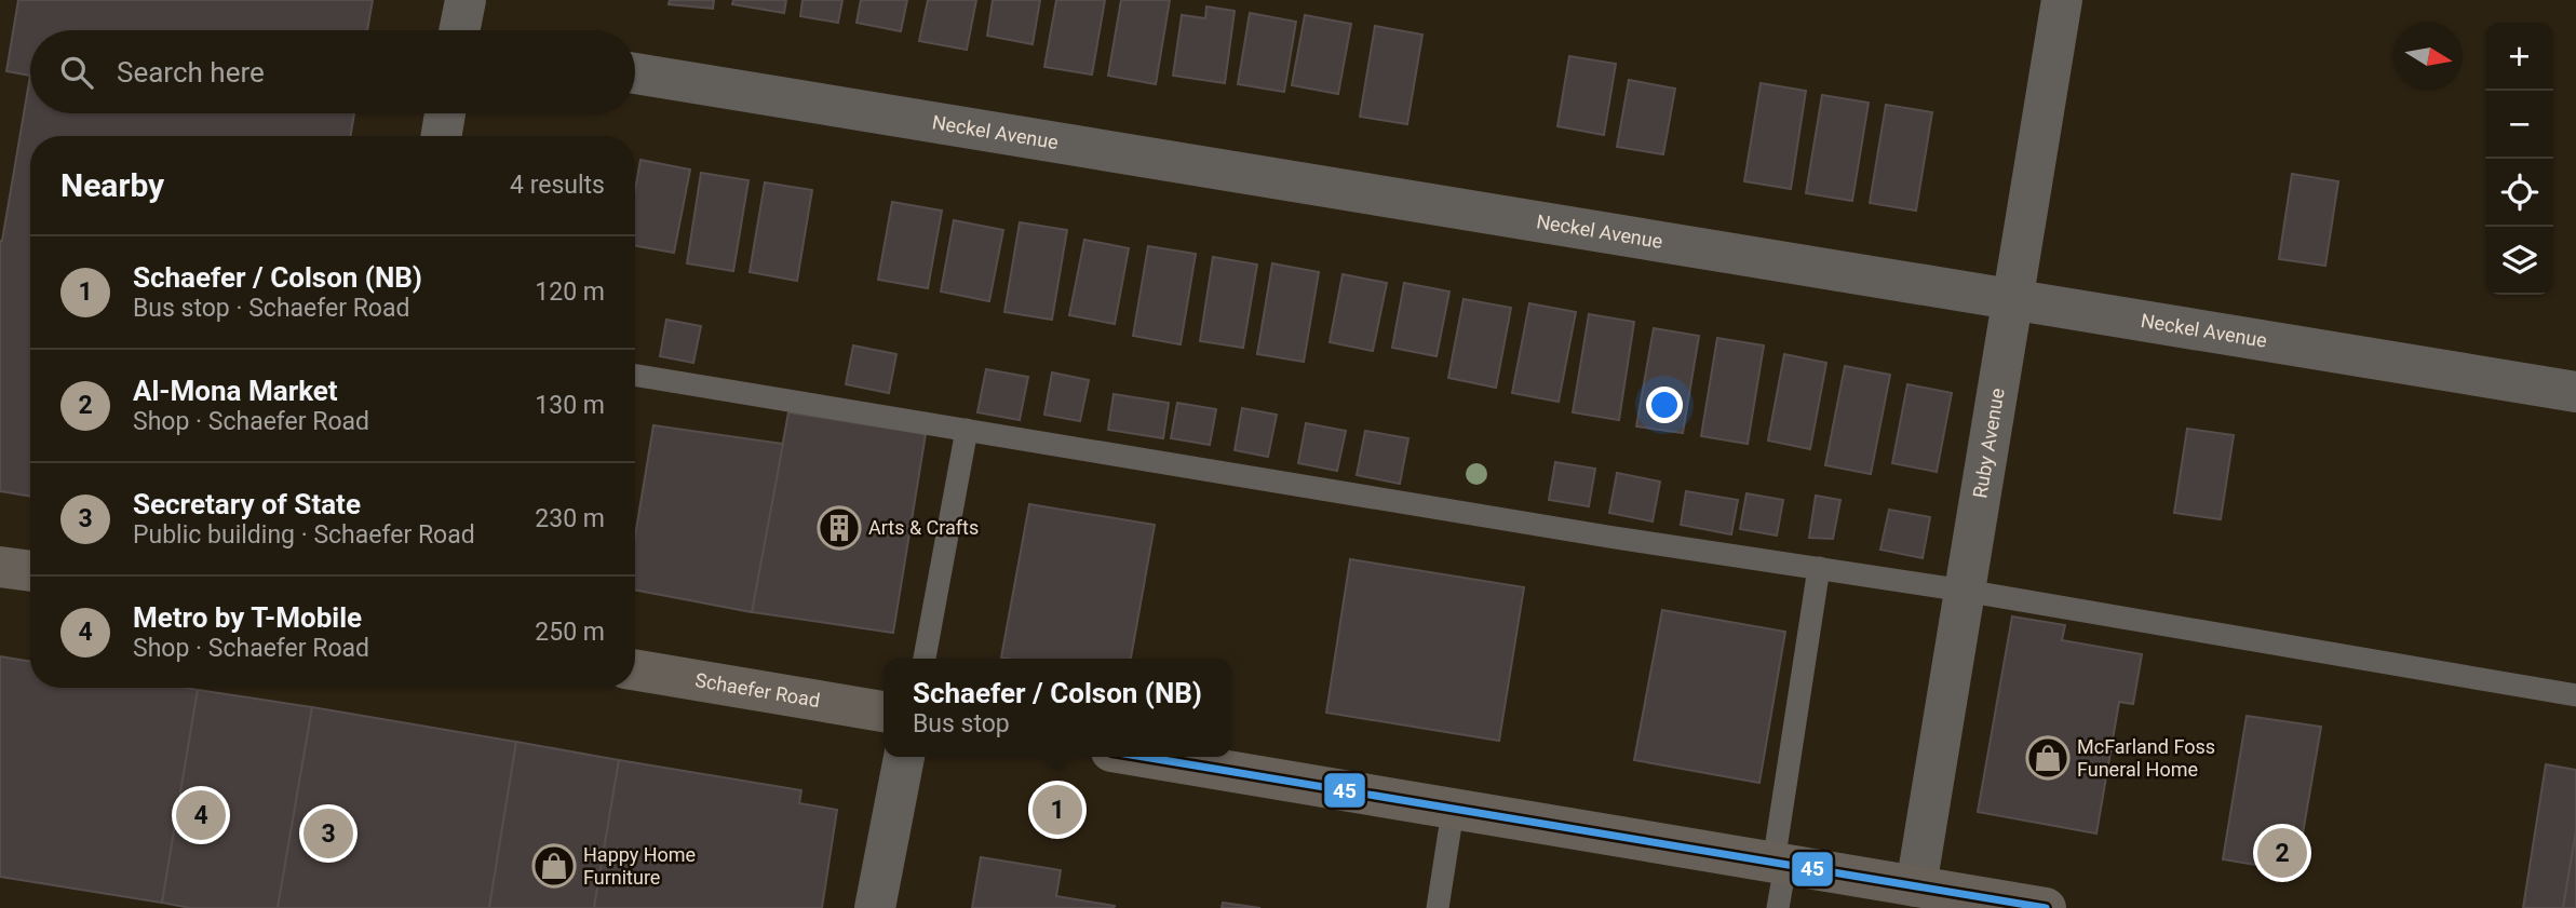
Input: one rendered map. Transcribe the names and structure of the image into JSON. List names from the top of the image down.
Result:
{
  "streets": {
    "main road": ["Schaefer Road"],
    "street": ["Neckel Avenue", "Ruby Avenue"]
  },
  "crossings": [
    ["Neckel Avenue", "Ruby Avenue"]
  ],
  "places": {
    "building": ["Arts & Crafts"],
    "shop": ["McFarland Foss Funeral Home", "Happy Home Furniture"]
  },
  "lines": ["transit line 45"],
  "north": "right",
  "page": {
    "map_buttons": ["+", "−"],
    "search": "Search here",
    "heading": ["Nearby", "4 results"],
    "list": [
      {
        "mark": "1",
        "name": "Schaefer / Colson (NB)",
        "note": "Bus stop · Schaefer Road",
        "value": "120 m"
      },
      {
        "mark": "2",
        "name": "Al-Mona Market",
        "note": "Shop · Schaefer Road",
        "value": "130 m"
      },
      {
        "mark": "3",
        "name": "Secretary of State",
        "note": "Public building · Schaefer Road",
        "value": "230 m"
      },
      {
        "mark": "4",
        "name": "Metro by T-Mobile",
        "note": "Shop · Schaefer Road",
        "value": "250 m"
      }
    ],
    "popup": ["Schaefer / Colson (NB)", "Bus stop"],
    "pins": [
      "1",
      "4",
      "3",
      "2"
    ]
  }
}
